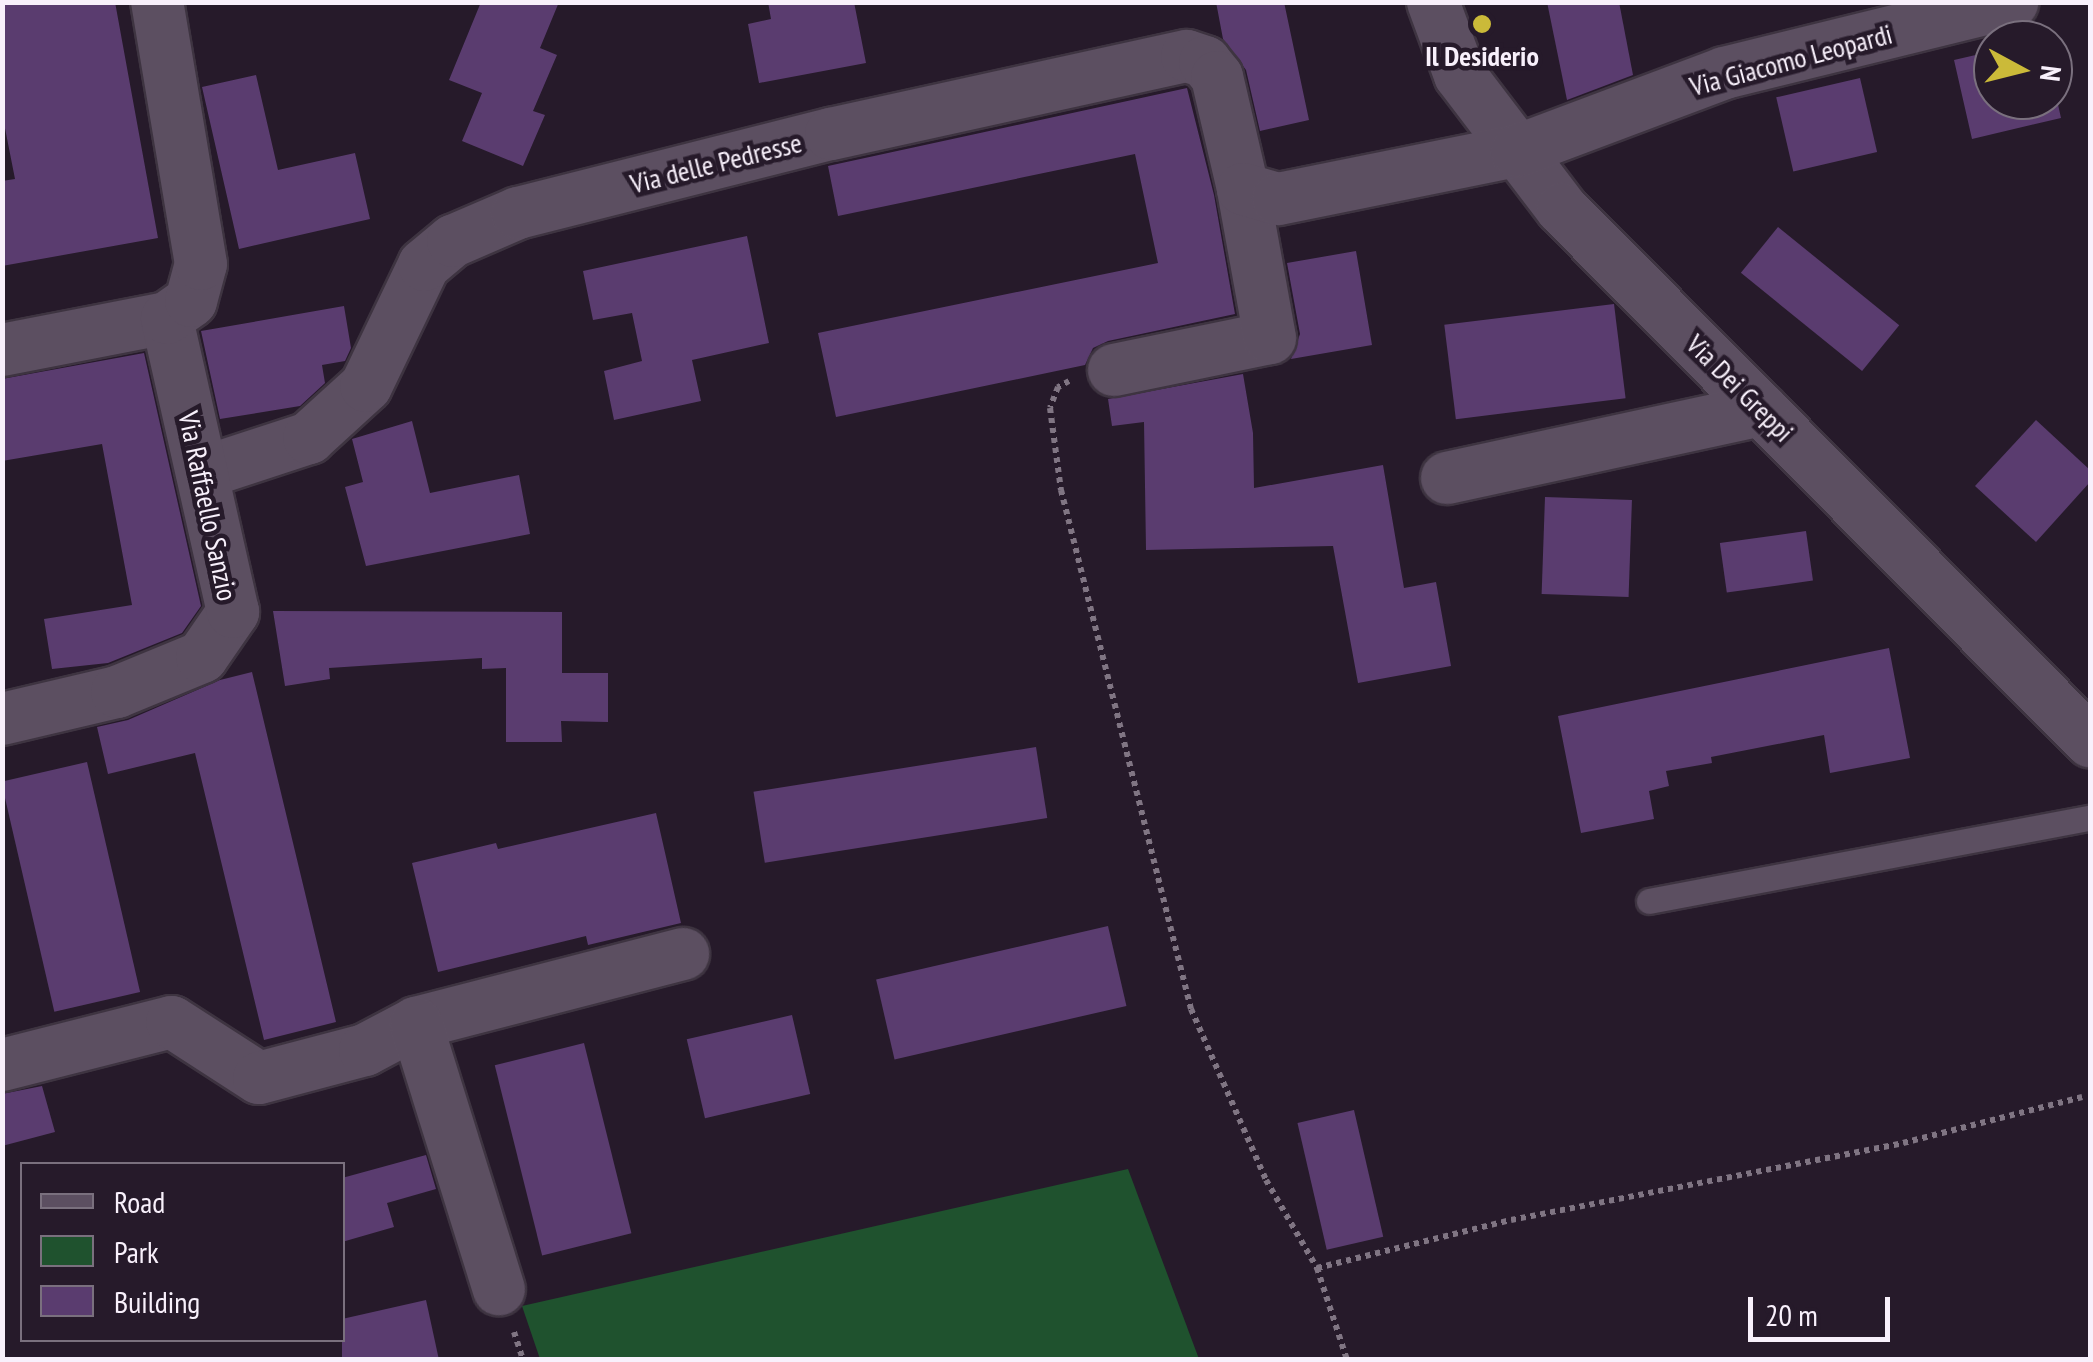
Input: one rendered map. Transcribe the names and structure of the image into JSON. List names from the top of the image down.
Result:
{
  "streets": {
    "street": [
      "Via Giacomo Leopardi",
      "Via delle Pedresse",
      "Via Dei Greppi",
      "Via Raffaello Sanzio"
    ]
  },
  "crossings": [
    ["Via Giacomo Leopardi", "Via Dei Greppi"],
    ["Via delle Pedresse", "Via Raffaello Sanzio"]
  ],
  "places": ["Il Desiderio"],
  "legend": ["Road", "Park", "Building"],
  "scale_bar": "20 m",
  "north": "right"
}
